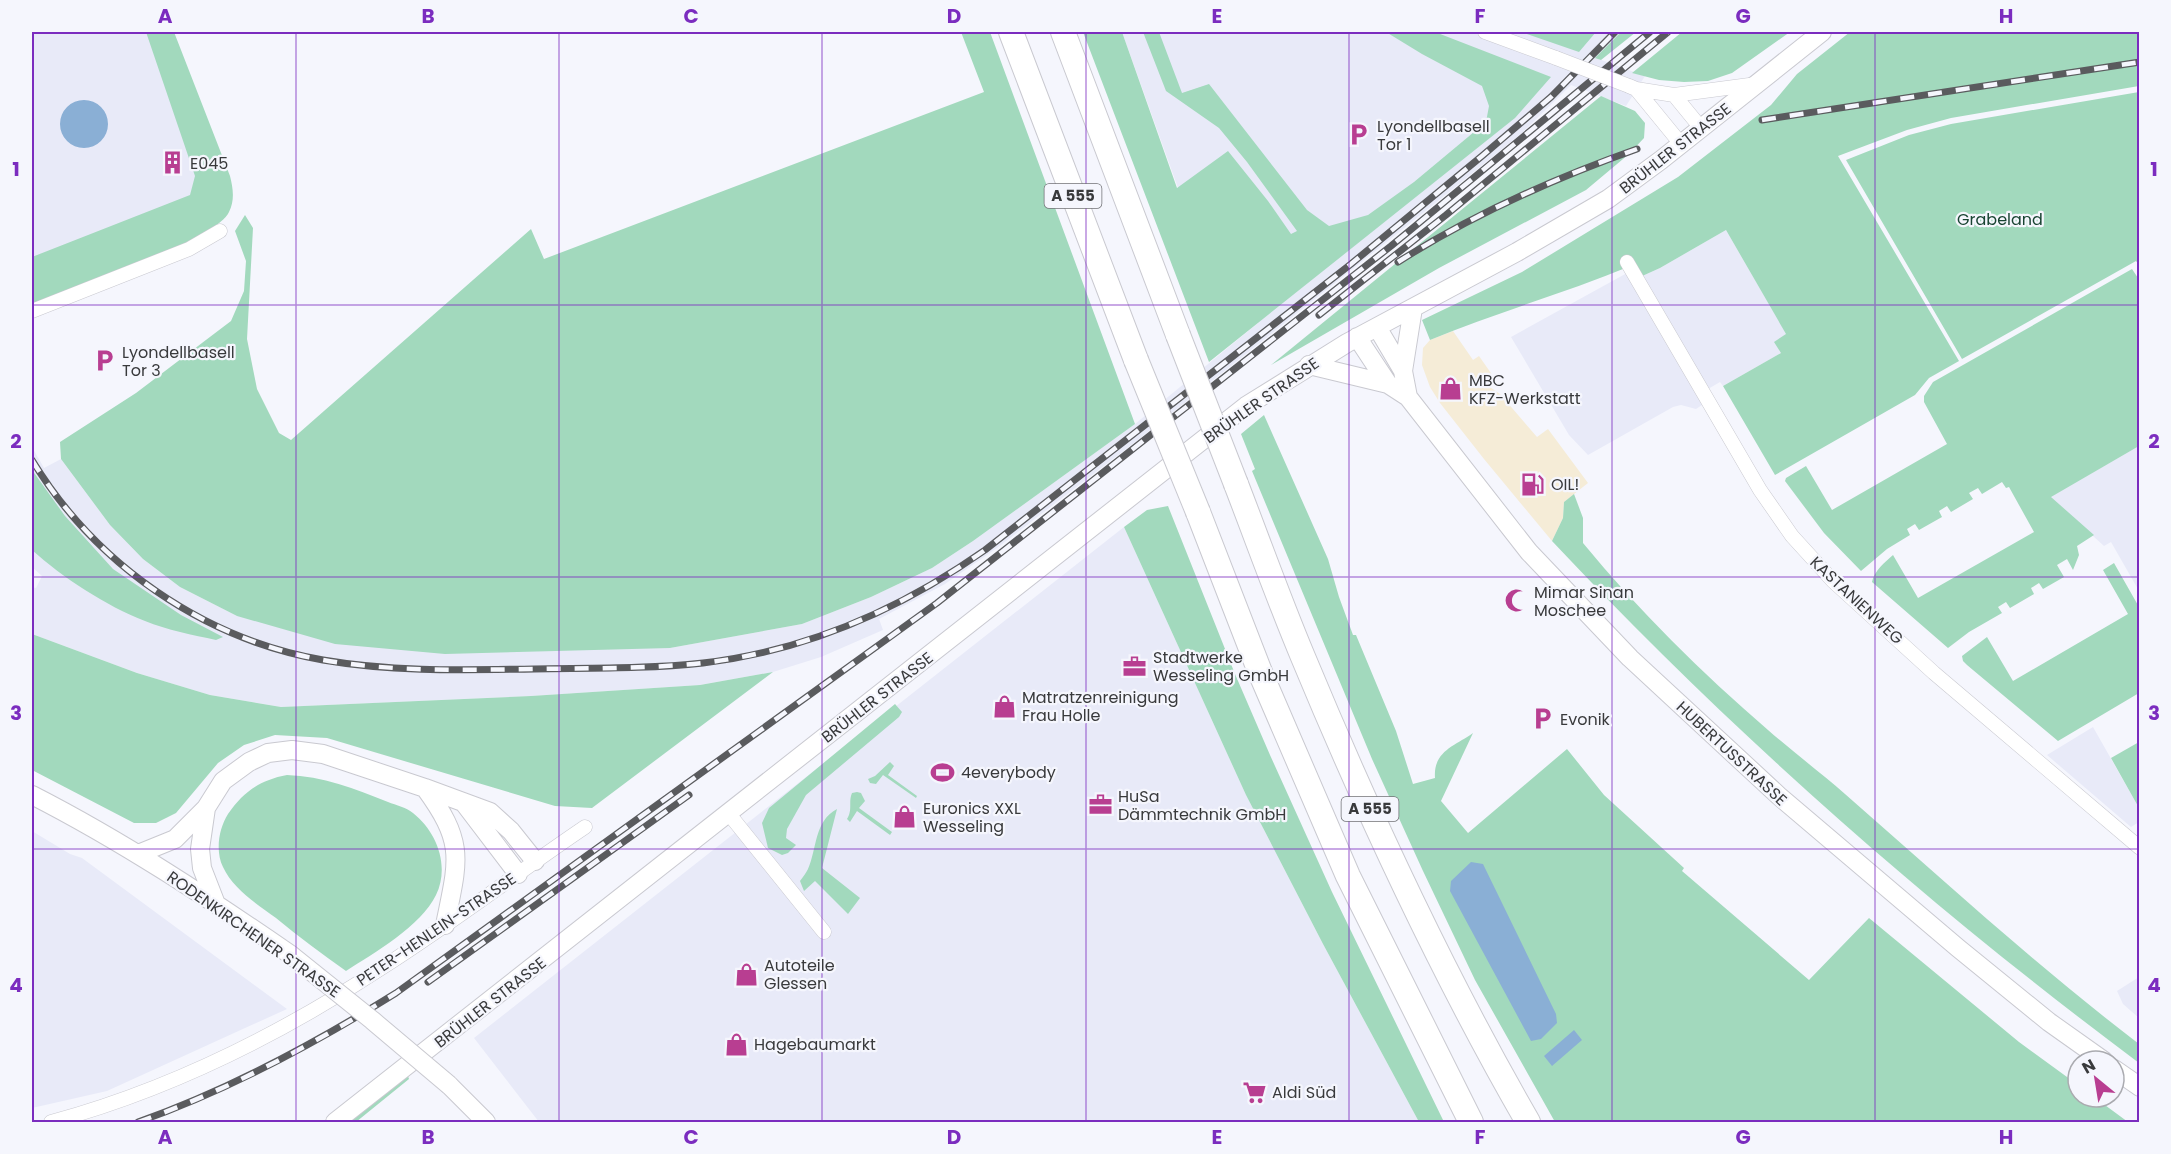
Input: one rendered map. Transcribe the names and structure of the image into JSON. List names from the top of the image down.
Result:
{
  "streets": {
    "highway": ["A 555"],
    "main road": ["BRÜHLER STRASSE", "HUBERTUSSTRASSE", "RODENKIRCHENER STRASSE"],
    "street": ["KASTANIENWEG", "PETER-HENLEIN-STRASSE"]
  },
  "crossings": [
    ["BRÜHLER STRASSE", "HUBERTUSSTRASSE"]
  ],
  "parks": ["Grabeland"],
  "places": {
    "parking": ["Lyondellbasell Tor 1", "Lyondellbasell Tor 3", "Evonik"],
    "building": ["E045"],
    "shop": [
      "MBC KFZ-Werkstatt",
      "Matratzenreinigung Frau Holle",
      "Euronics XXL Wesseling",
      "Autoteile Glessen",
      "Hagebaumarkt"
    ],
    "fuel station": ["OIL!"],
    "mosque": ["Mimar Sinan Moschee"],
    "office": ["Stadtwerke Wesseling GmbH", "HuSa Dämmtechnik GmbH"],
    "sports": ["4everybody"],
    "supermarket": ["Aldi Süd"]
  },
  "north": "top left",
  "grid": {
    "columns": [
      "A",
      "B",
      "C",
      "D",
      "E",
      "F",
      "G",
      "H"
    ],
    "rows": [
      "1",
      "2",
      "3",
      "4"
    ]
  }
}
